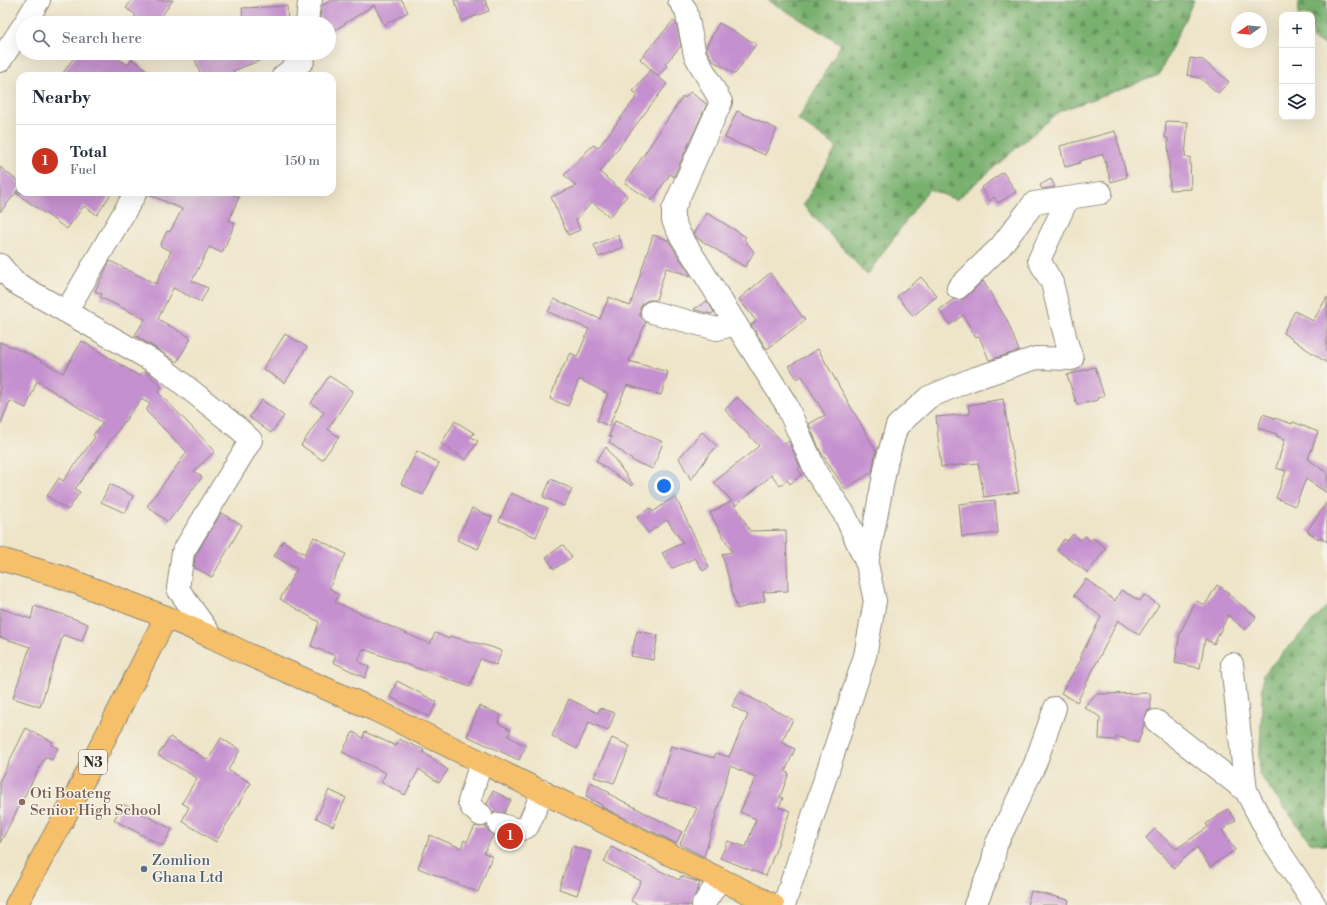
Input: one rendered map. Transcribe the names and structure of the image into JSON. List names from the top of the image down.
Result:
{
  "streets": {
    "main road": ["N3"]
  },
  "places": ["Oti Boateng Senior High School", "Zomlion Ghana Ltd"],
  "north": "left",
  "page": {
    "map_buttons": ["+", "−"],
    "search": "Search here",
    "heading": "Nearby",
    "list": [
      {
        "mark": "1",
        "name": "Total",
        "note": "Fuel",
        "value": "150 m"
      }
    ],
    "pins": "1"
  }
}
